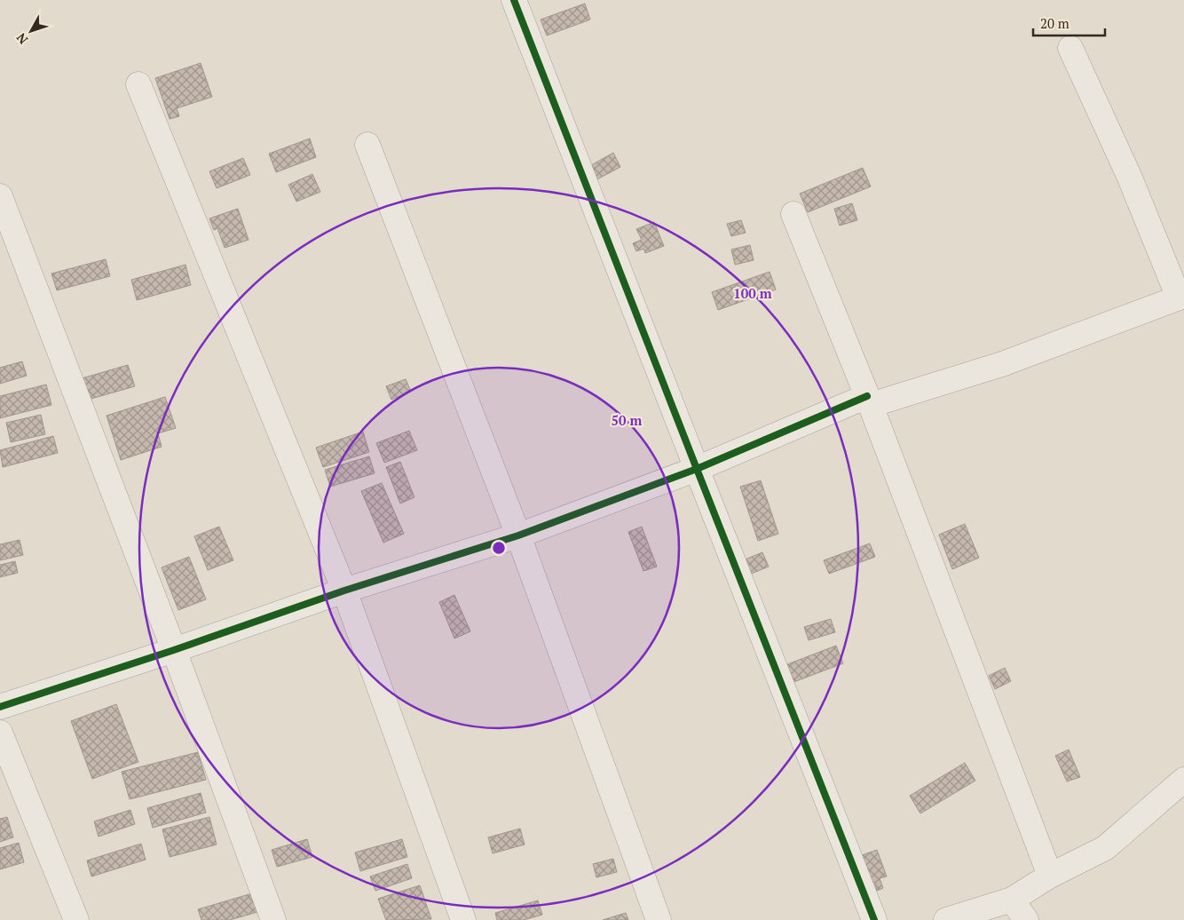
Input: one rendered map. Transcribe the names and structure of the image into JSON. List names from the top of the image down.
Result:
{
  "scale_bar": "20 m",
  "north": "bottom left",
  "rings": ["100 m", "50 m"]
}
